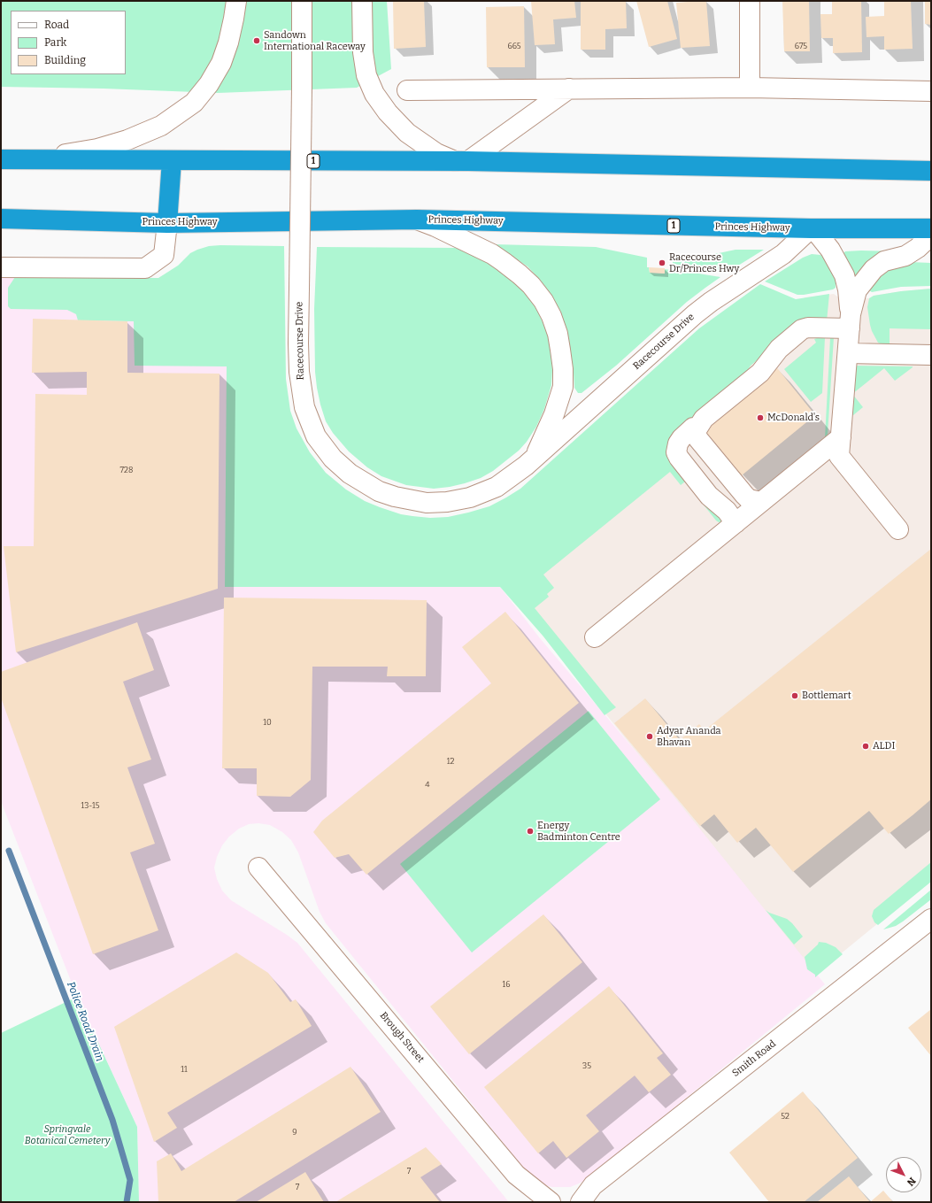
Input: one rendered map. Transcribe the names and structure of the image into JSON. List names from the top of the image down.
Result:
{
  "streets": {
    "highway": ["1", "Princes Highway"],
    "street": ["Racecourse Drive", "Brough Street", "Smith Road"]
  },
  "crossings": [
    ["Princes Highway", "Racecourse Drive"]
  ],
  "water": ["Police Road Drain"],
  "parks": ["Springvale Botanical Cemetery"],
  "places": [
    "Sandown International Raceway",
    "Racecourse Dr/Princes Hwy",
    "McDonald's",
    "Bottlemart",
    "Adyar Ananda Bhavan",
    "ALDI",
    "Energy Badminton Centre"
  ],
  "house_numbers": [
    "665",
    "675",
    "728",
    "10",
    "12",
    "4",
    "13-15",
    "16",
    "35",
    "11",
    "52",
    "9",
    "7",
    "7"
  ],
  "legend": ["Road", "Park", "Building"],
  "north": "bottom right"
}
